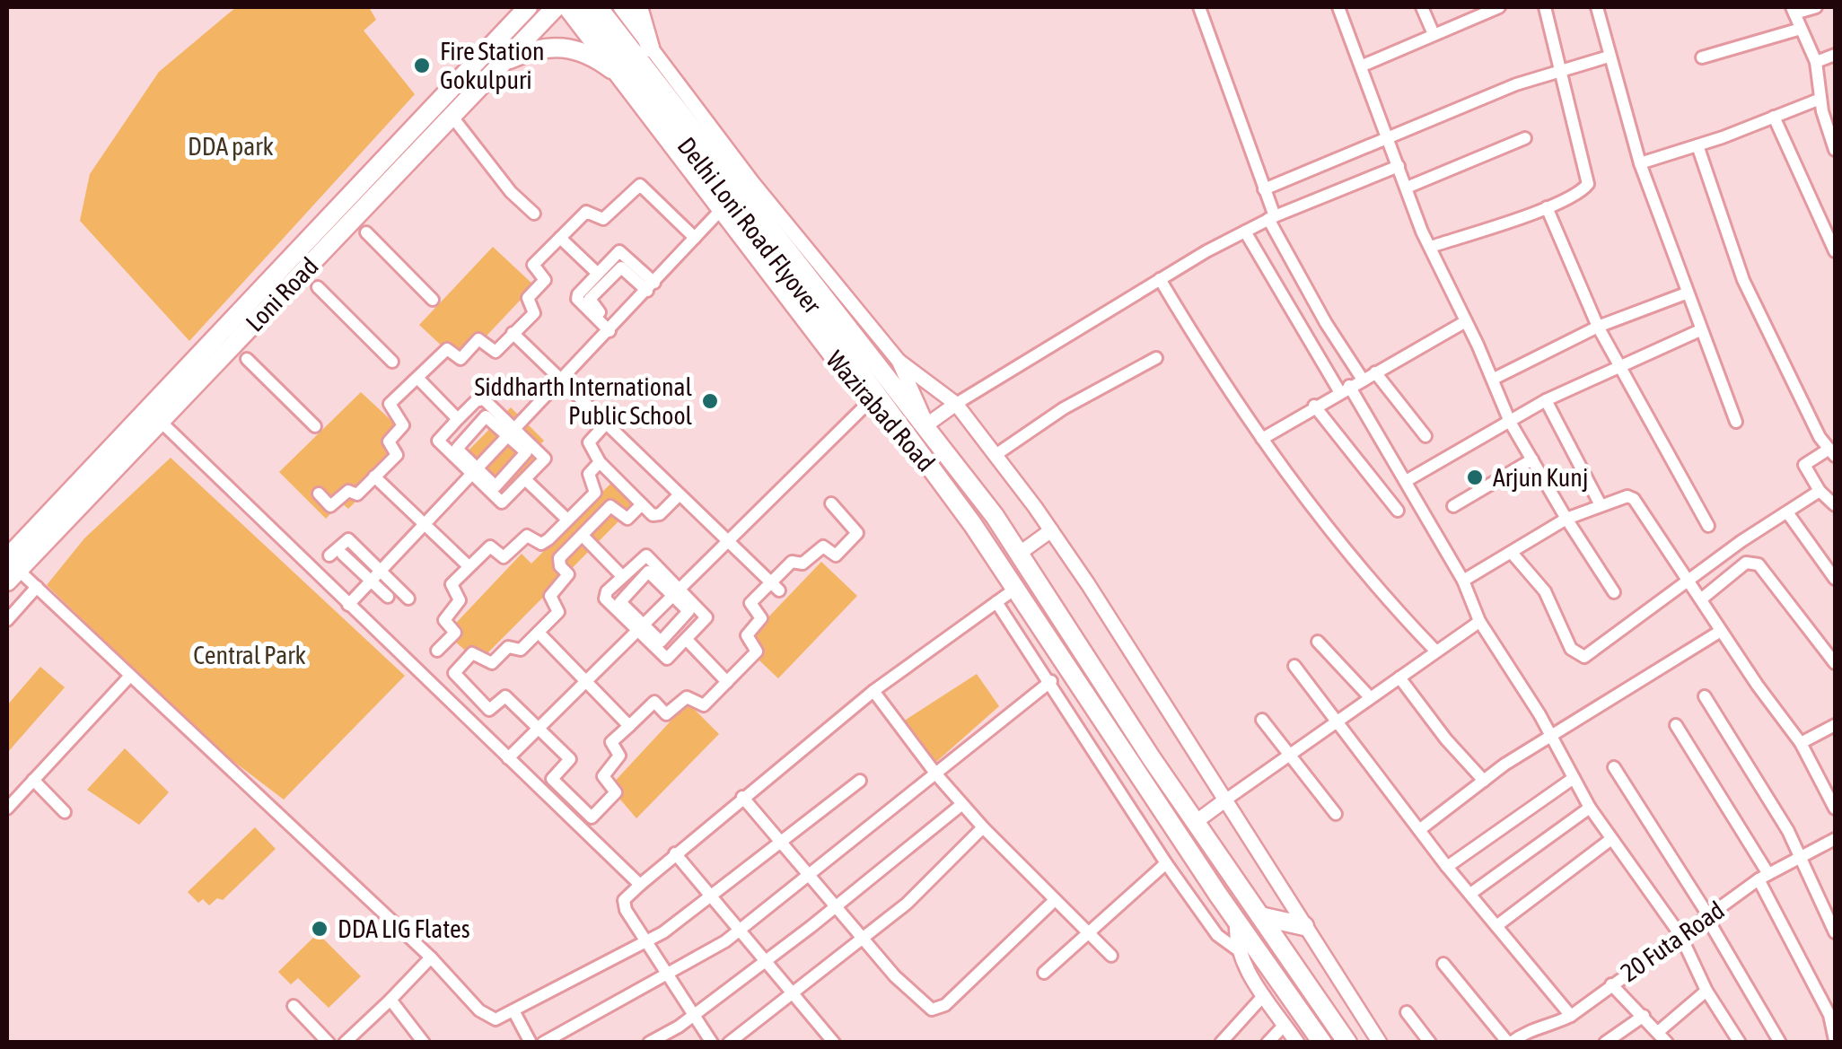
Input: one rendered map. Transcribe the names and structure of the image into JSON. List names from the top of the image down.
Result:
{
  "streets": {
    "highway": ["Delhi Loni Road Flyover", "Loni Road", "Wazirabad Road"],
    "street": ["20 Futa Road"]
  },
  "crossings": [
    ["Delhi Loni Road Flyover", "Wazirabad Road"]
  ],
  "parks": ["DDA park", "Central Park"],
  "places": [
    "Fire Station Gokulpuri",
    "Siddharth International Public School",
    "Arjun Kunj",
    "DDA LIG Flates"
  ]
}
